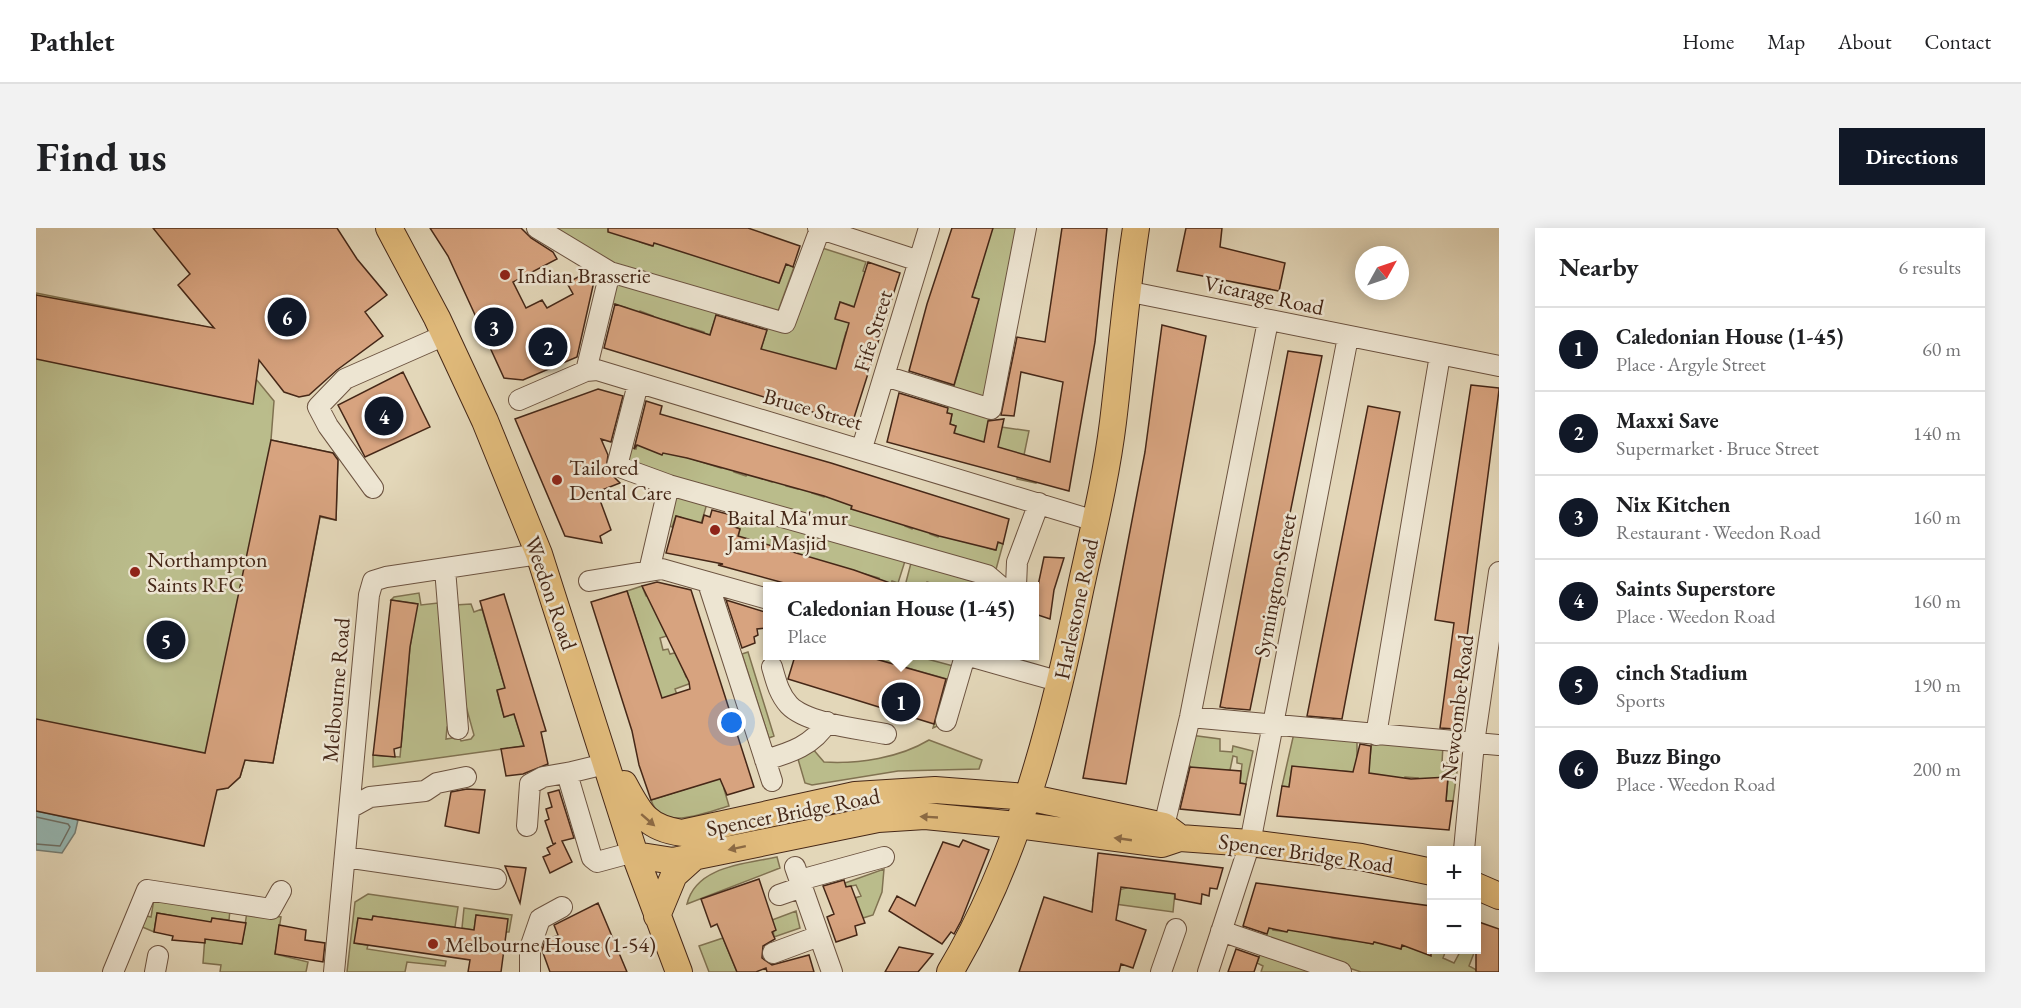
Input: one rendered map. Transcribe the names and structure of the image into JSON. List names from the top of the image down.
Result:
{
  "streets": {
    "main road": ["Weedon Road", "Harlestone Road", "Spencer Bridge Road"],
    "street": [
      "Vicarage Road",
      "Fife Street",
      "Bruce Street",
      "Symington Street",
      "Melbourne Road",
      "Newcombe Road"
    ]
  },
  "crossings": [
    ["Vicarage Road", "Symington Street"],
    ["Vicarage Road", "Harlestone Road"],
    ["Fife Street", "Bruce Street"],
    ["Bruce Street", "Harlestone Road"],
    ["Symington Street", "Spencer Bridge Road"],
    ["Weedon Road", "Melbourne Road"],
    ["Weedon Road", "Spencer Bridge Road"],
    ["Harlestone Road", "Spencer Bridge Road"]
  ],
  "places": [
    "Indian Brasserie",
    "Tailored Dental Care",
    "Baital Ma'mur Jami Masjid",
    "Northampton Saints RFC",
    "Melbourne House (1-54)"
  ],
  "north": "top right",
  "page": {
    "header": "Pathlet",
    "nav": [
      "Home",
      "Map",
      "About",
      "Contact"
    ],
    "buttons": "Directions",
    "title": "Find us",
    "heading": ["Nearby", "6 results"],
    "pins": [
      "6",
      "3",
      "2",
      "4",
      "5",
      "1"
    ],
    "list": [
      {
        "mark": "1",
        "name": "Caledonian House (1-45)",
        "note": "Place · Argyle Street",
        "value": "60 m"
      },
      {
        "mark": "2",
        "name": "Maxxi Save",
        "note": "Supermarket · Bruce Street",
        "value": "140 m"
      },
      {
        "mark": "3",
        "name": "Nix Kitchen",
        "note": "Restaurant · Weedon Road",
        "value": "160 m"
      },
      {
        "mark": "4",
        "name": "Saints Superstore",
        "note": "Place · Weedon Road",
        "value": "160 m"
      },
      {
        "mark": "5",
        "name": "cinch Stadium",
        "note": "Sports",
        "value": "190 m"
      },
      {
        "mark": "6",
        "name": "Buzz Bingo",
        "note": "Place · Weedon Road",
        "value": "200 m"
      }
    ],
    "popup": ["Caledonian House (1-45)", "Place"],
    "map_buttons": ["+", "−"]
  }
}
